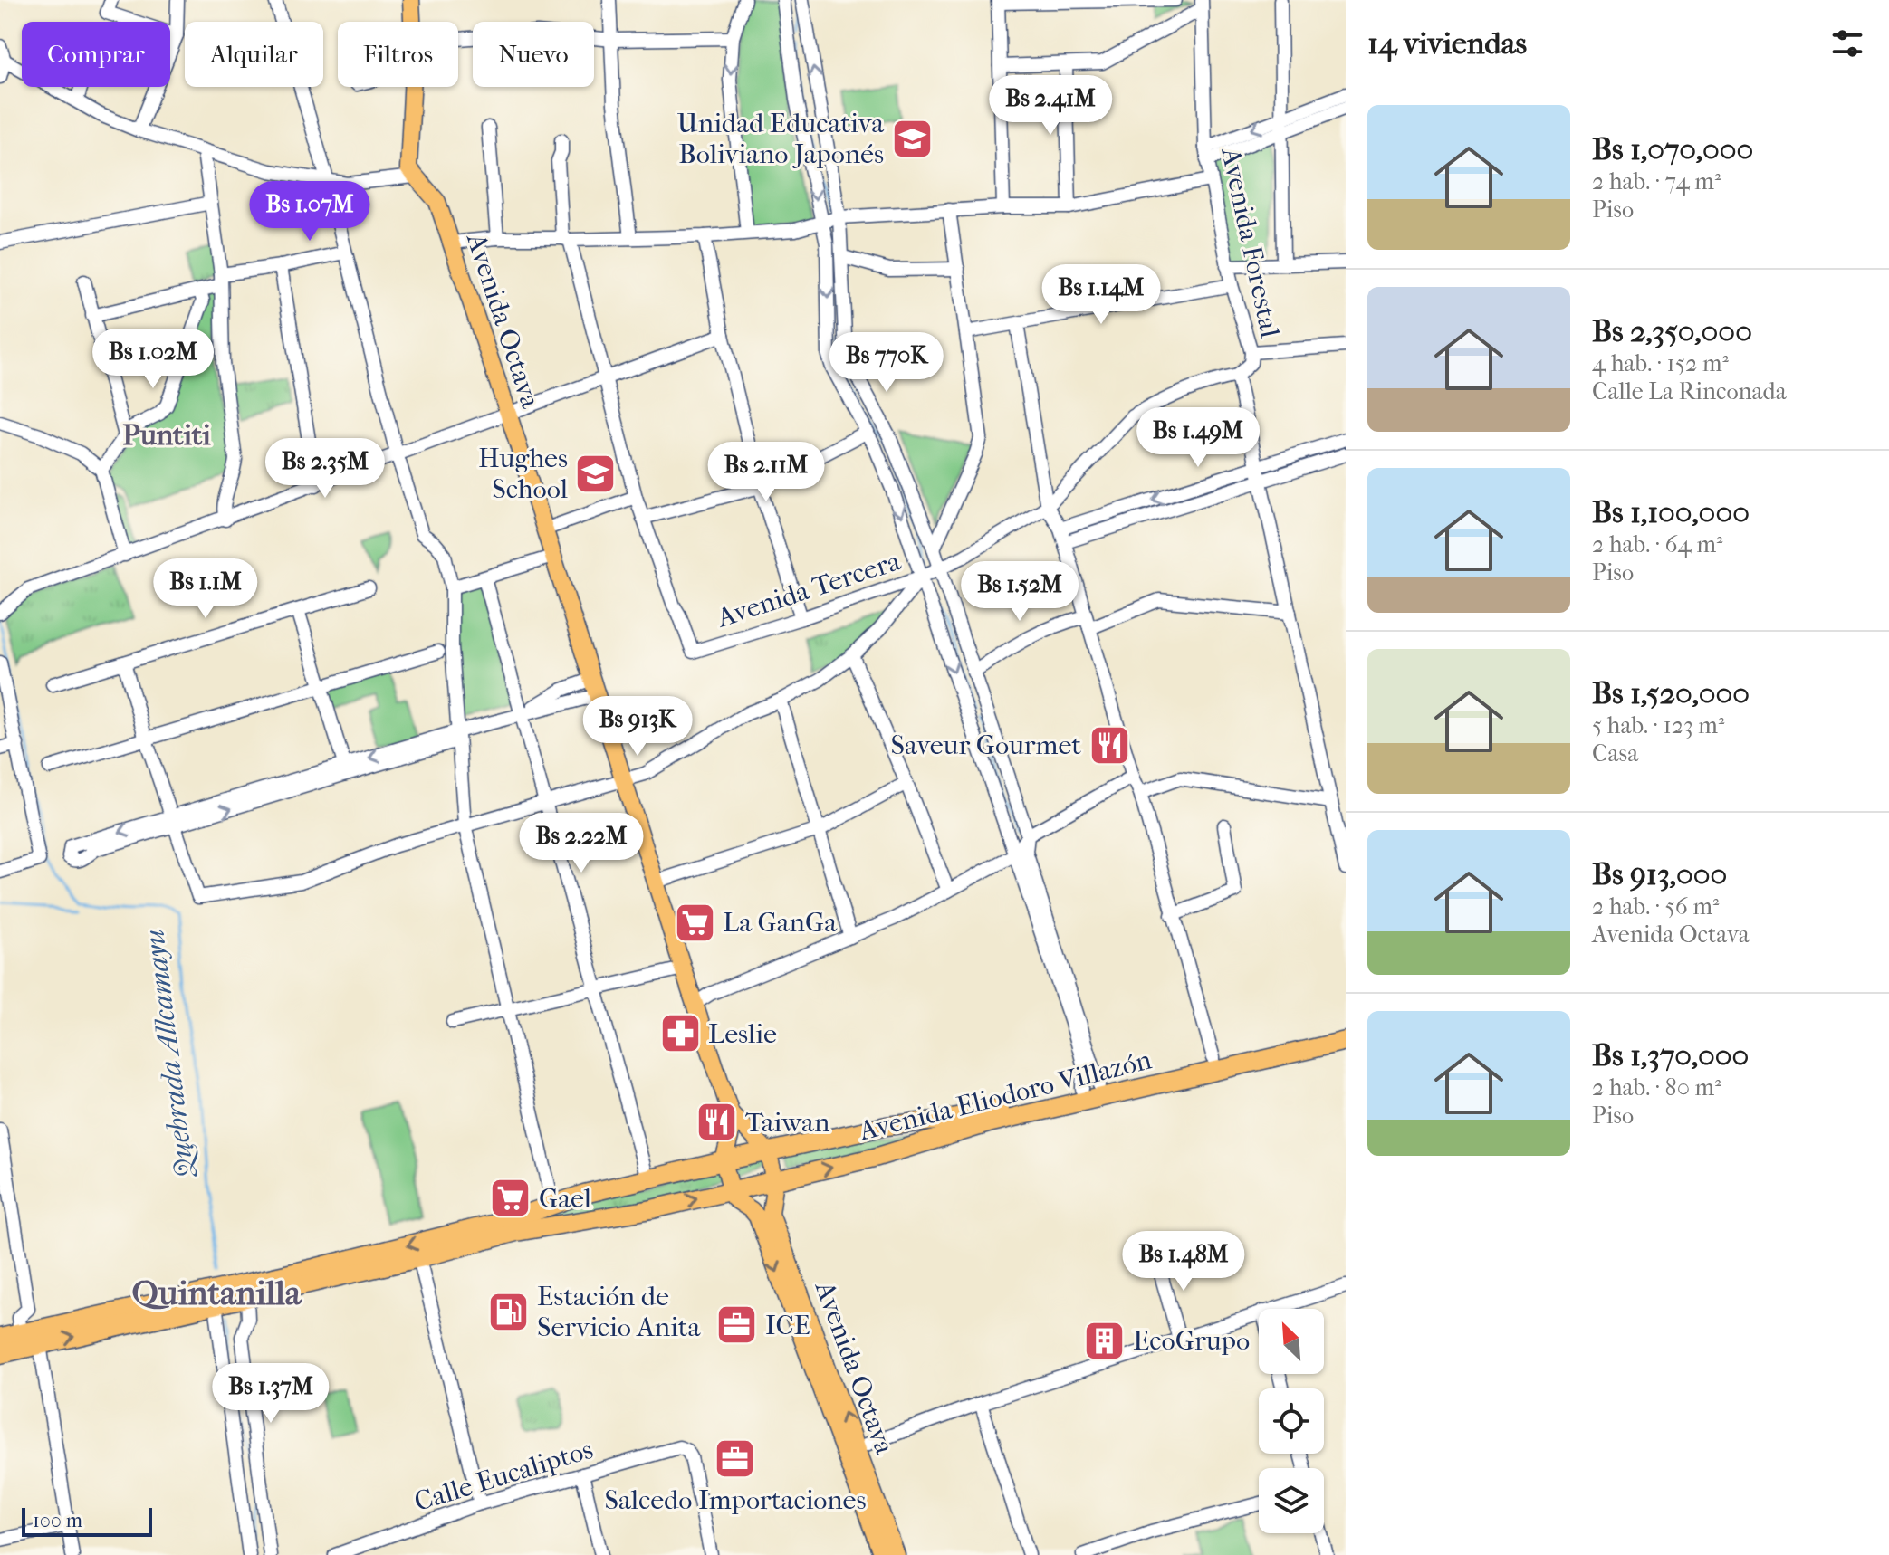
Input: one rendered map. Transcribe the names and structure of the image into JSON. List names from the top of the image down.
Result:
{
  "streets": {
    "highway": ["Avenida Eliodoro Villazón"],
    "main road": ["Avenida Octava"],
    "street": ["Avenida Forestal", "Avenida Tercera", "Calle Eucaliptos"]
  },
  "crossings": [
    ["Avenida Forestal", "Avenida Tercera"],
    ["Avenida Octava", "Avenida Eliodoro Villazón"]
  ],
  "districts": ["Puntiti", "Quintanilla"],
  "water": ["Quebrada Allcamayu"],
  "places": {
    "school or university": ["Unidad Educativa Boliviano Japonés", "Hughes School"],
    "restaurant": ["Saveur Gourmet", "Taiwan"],
    "supermarket": ["La GanGa", "Gael"],
    "pharmacy": ["Leslie"],
    "fuel station": ["Estación de Servicio Anita"],
    "office": ["ICE", "Salcedo Importaciones"],
    "building": ["EcoGrupo"]
  },
  "scale_bar": "100 m",
  "north": "top left",
  "page": {
    "heading": "14 viviendas",
    "chip": [
      "Comprar",
      "Alquilar",
      "Filtros",
      "Nuevo"
    ],
    "price": [
      "Bs 2.41M",
      "Bs 1.07M",
      "Bs 1.14M",
      "Bs 1.02M",
      "Bs 770K",
      "Bs 1.49M",
      "Bs 2.35M",
      "Bs 2.11M",
      "Bs 1.1M",
      "Bs 1.52M",
      "Bs 913K",
      "Bs 2.22M",
      "Bs 1.48M",
      "Bs 1.37M"
    ],
    "list": [
      {
        "name": "Bs 1,070,000",
        "note": "2 hab. · 74 m² · Piso"
      },
      {
        "name": "Bs 2,350,000",
        "note": "4 hab. · 152 m² · Calle La Rinconada"
      },
      {
        "name": "Bs 1,100,000",
        "note": "2 hab. · 64 m² · Piso"
      },
      {
        "name": "Bs 1,520,000",
        "note": "5 hab. · 123 m² · Casa"
      },
      {
        "name": "Bs 913,000",
        "note": "2 hab. · 56 m² · Avenida Octava"
      },
      {
        "name": "Bs 1,370,000",
        "note": "2 hab. · 80 m² · Piso"
      }
    ],
    "scale": "100 m"
  }
}
